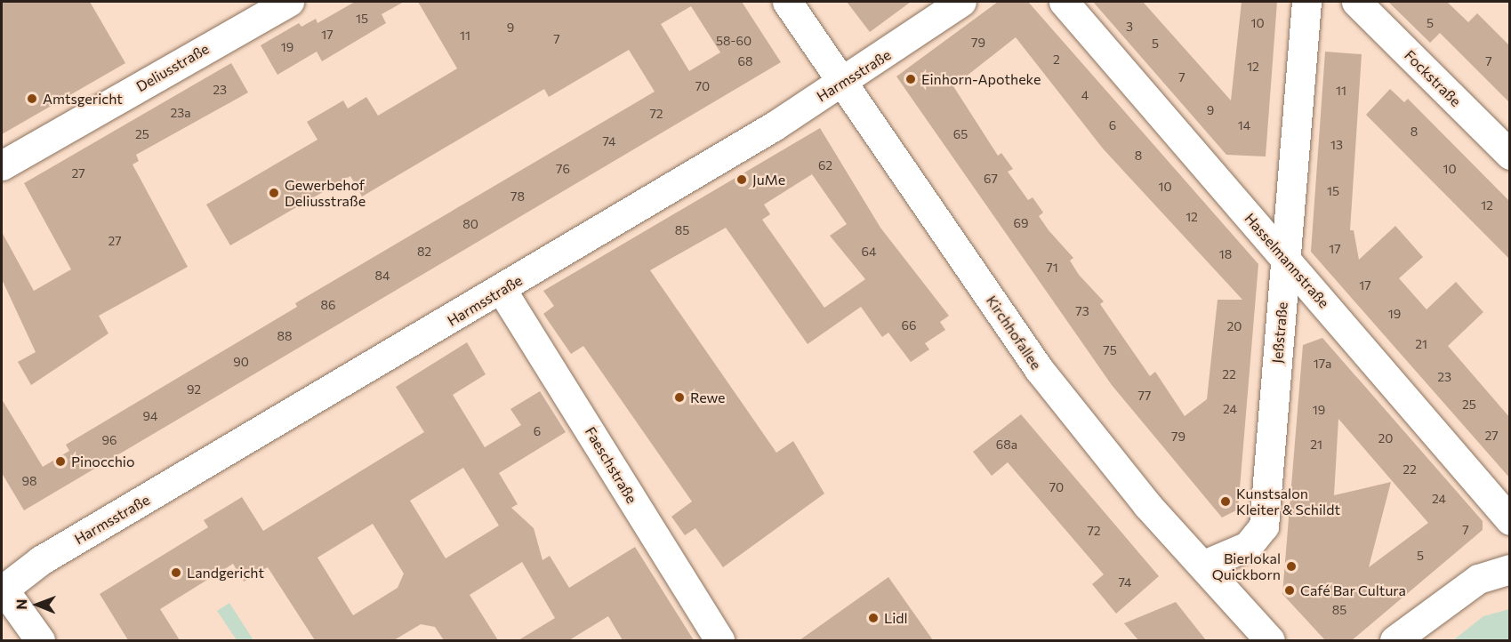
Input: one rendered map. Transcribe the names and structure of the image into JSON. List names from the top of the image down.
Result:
{
  "streets": {
    "street": [
      "Deliusstraße",
      "Harmsstraße",
      "Fockstraße",
      "Hasselmannstraße",
      "Kirchhofallee",
      "Jeßstraße",
      "Faeschstraße"
    ]
  },
  "crossings": [
    ["Harmsstraße", "Kirchhofallee"],
    ["Harmsstraße", "Faeschstraße"],
    ["Hasselmannstraße", "Jeßstraße"],
    ["Kirchhofallee", "Jeßstraße"]
  ],
  "places": [
    "Einhorn-Apotheke",
    "Amtsgericht",
    "JuMe",
    "Gewerbehof Deliusstraße",
    "Rewe",
    "Pinocchio",
    "Kunstsalon Kleiter & Schildt",
    "Bierlokal Quickborn",
    "Landgericht",
    "Café Bar Cultura",
    "Lidl"
  ],
  "house_numbers": [
    "15",
    "10",
    "5",
    "3",
    "9",
    "17",
    "11",
    "7",
    "58-60",
    "79",
    "5",
    "19",
    "2",
    "68",
    "7",
    "12",
    "7",
    "70",
    "23",
    "11",
    "4",
    "9",
    "23a",
    "72",
    "6",
    "14",
    "8",
    "25",
    "65",
    "74",
    "13",
    "8",
    "62",
    "76",
    "10",
    "27",
    "67",
    "10",
    "15",
    "78",
    "12",
    "12",
    "69",
    "80",
    "85",
    "27",
    "17",
    "82",
    "64",
    "18",
    "71",
    "84",
    "17",
    "86",
    "73",
    "19",
    "66",
    "20",
    "88",
    "21",
    "75",
    "90",
    "17a",
    "22",
    "23",
    "92",
    "77",
    "25",
    "24",
    "19",
    "94",
    "6",
    "27",
    "79",
    "20",
    "96",
    "68a",
    "21",
    "22",
    "98",
    "70",
    "24",
    "7",
    "72",
    "5",
    "74",
    "85"
  ],
  "north": "left"
}
